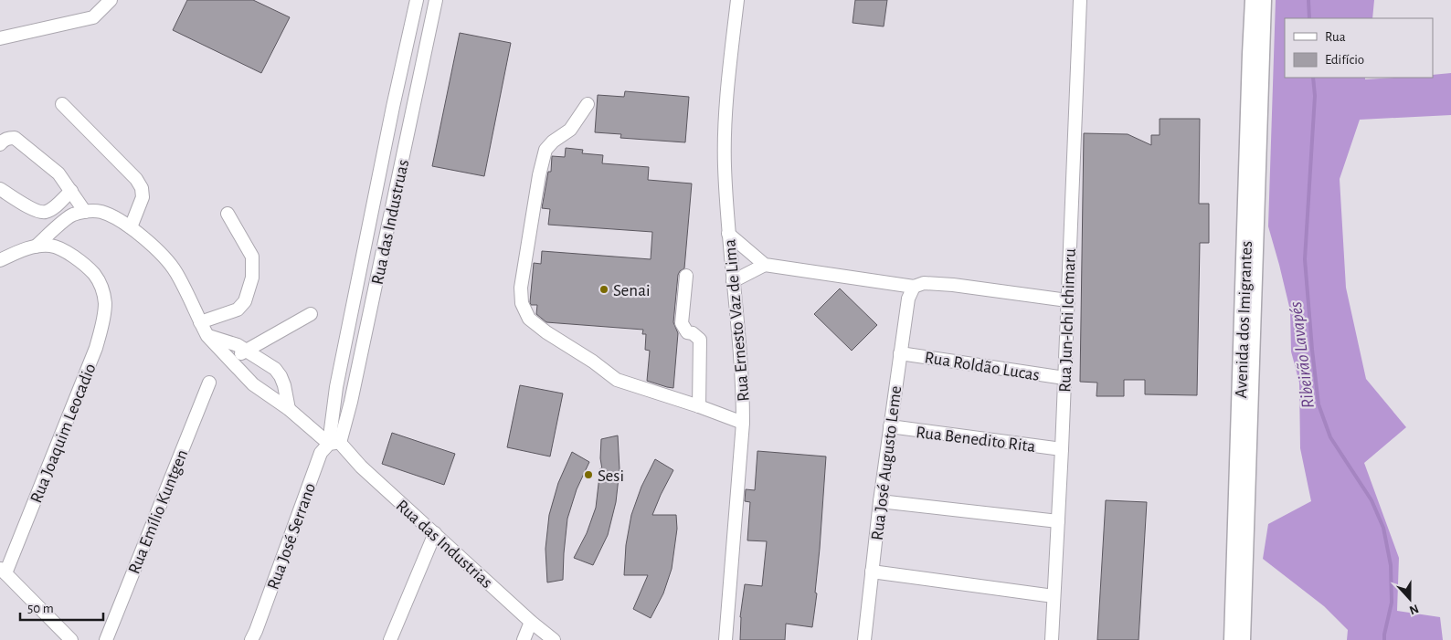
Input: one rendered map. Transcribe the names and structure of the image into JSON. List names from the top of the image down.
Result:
{
  "streets": {
    "main road": ["Avenida dos Imigrantes"],
    "street": [
      "Rua das Industruas",
      "Rua Ernesto Vaz de Lima",
      "Rua Jun-Ichi Ichimaru",
      "Rua Roldão Lucas",
      "Rua Joaquim Leocadio",
      "Rua Benedito Rita",
      "Rua José Augusto Leme",
      "Rua Emílio Kuntgen",
      "Rua José Serrano",
      "Rua das Industrias"
    ]
  },
  "crossings": [
    ["Rua das Industruas", "Rua José Serrano"],
    ["Rua das Industruas", "Rua das Industrias"],
    ["Rua Jun-Ichi Ichimaru", "Rua Roldão Lucas"],
    ["Rua Jun-Ichi Ichimaru", "Rua Benedito Rita"],
    ["Rua Roldão Lucas", "Rua José Augusto Leme"],
    ["Rua Benedito Rita", "Rua José Augusto Leme"],
    ["Rua José Serrano", "Rua das Industrias"]
  ],
  "water": ["Ribeirão Lavapés"],
  "places": ["Senai", "Sesi"],
  "legend": ["Rua", "Edifício"],
  "scale_bar": "50 m",
  "north": "bottom"
}
